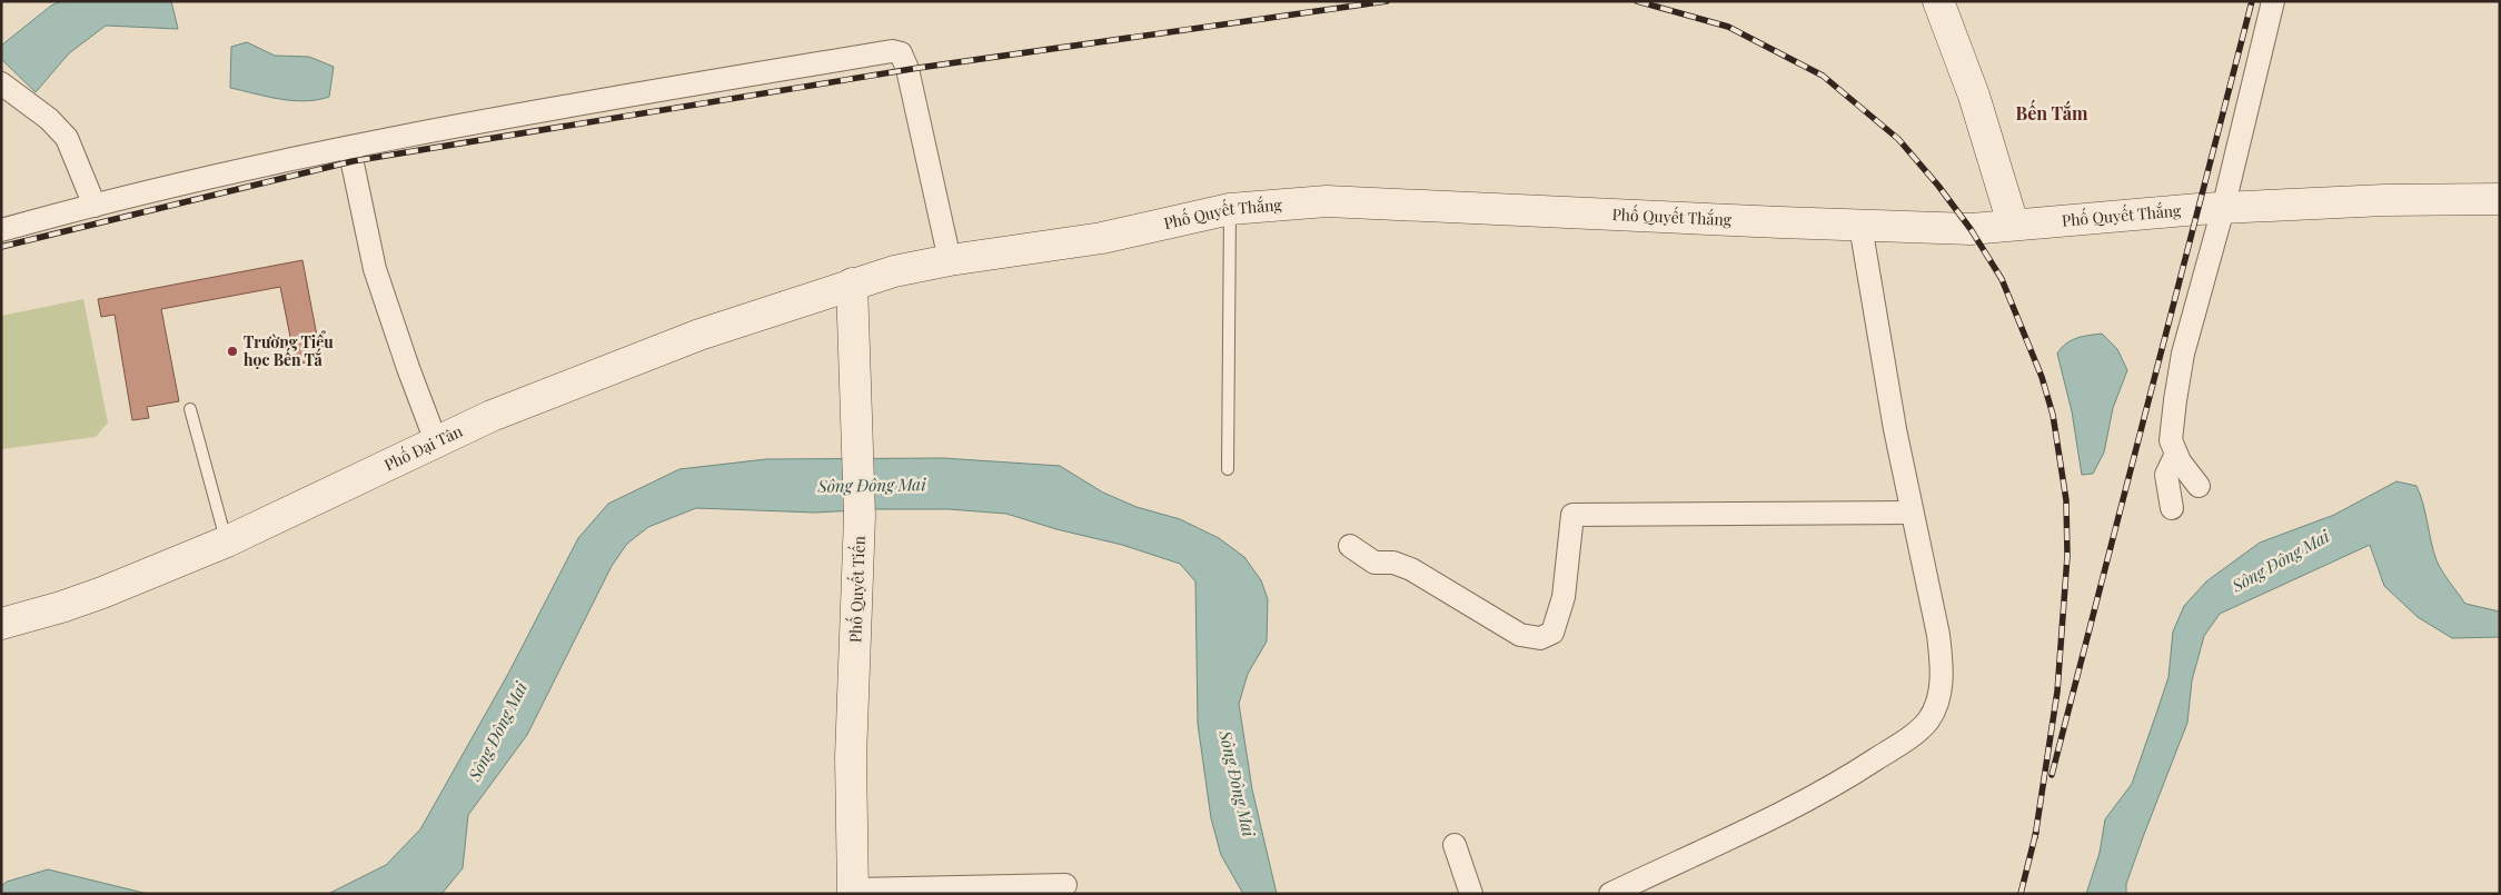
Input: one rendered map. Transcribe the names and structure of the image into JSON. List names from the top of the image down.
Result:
{
  "streets": {
    "main road": ["Phố Quyết Thắng", "Phố Đại Tân", "Phố Quyết Tiến"]
  },
  "crossings": [
    ["Phố Quyết Thắng", "Phố Đại Tân"],
    ["Phố Quyết Thắng", "Phố Quyết Tiến"],
    ["Phố Đại Tân", "Phố Quyết Tiến"]
  ],
  "districts": ["Bến Tắm"],
  "water": ["Sông Đông Mai"],
  "places": ["Trường Tiểu học Bến Tắ"]
}
